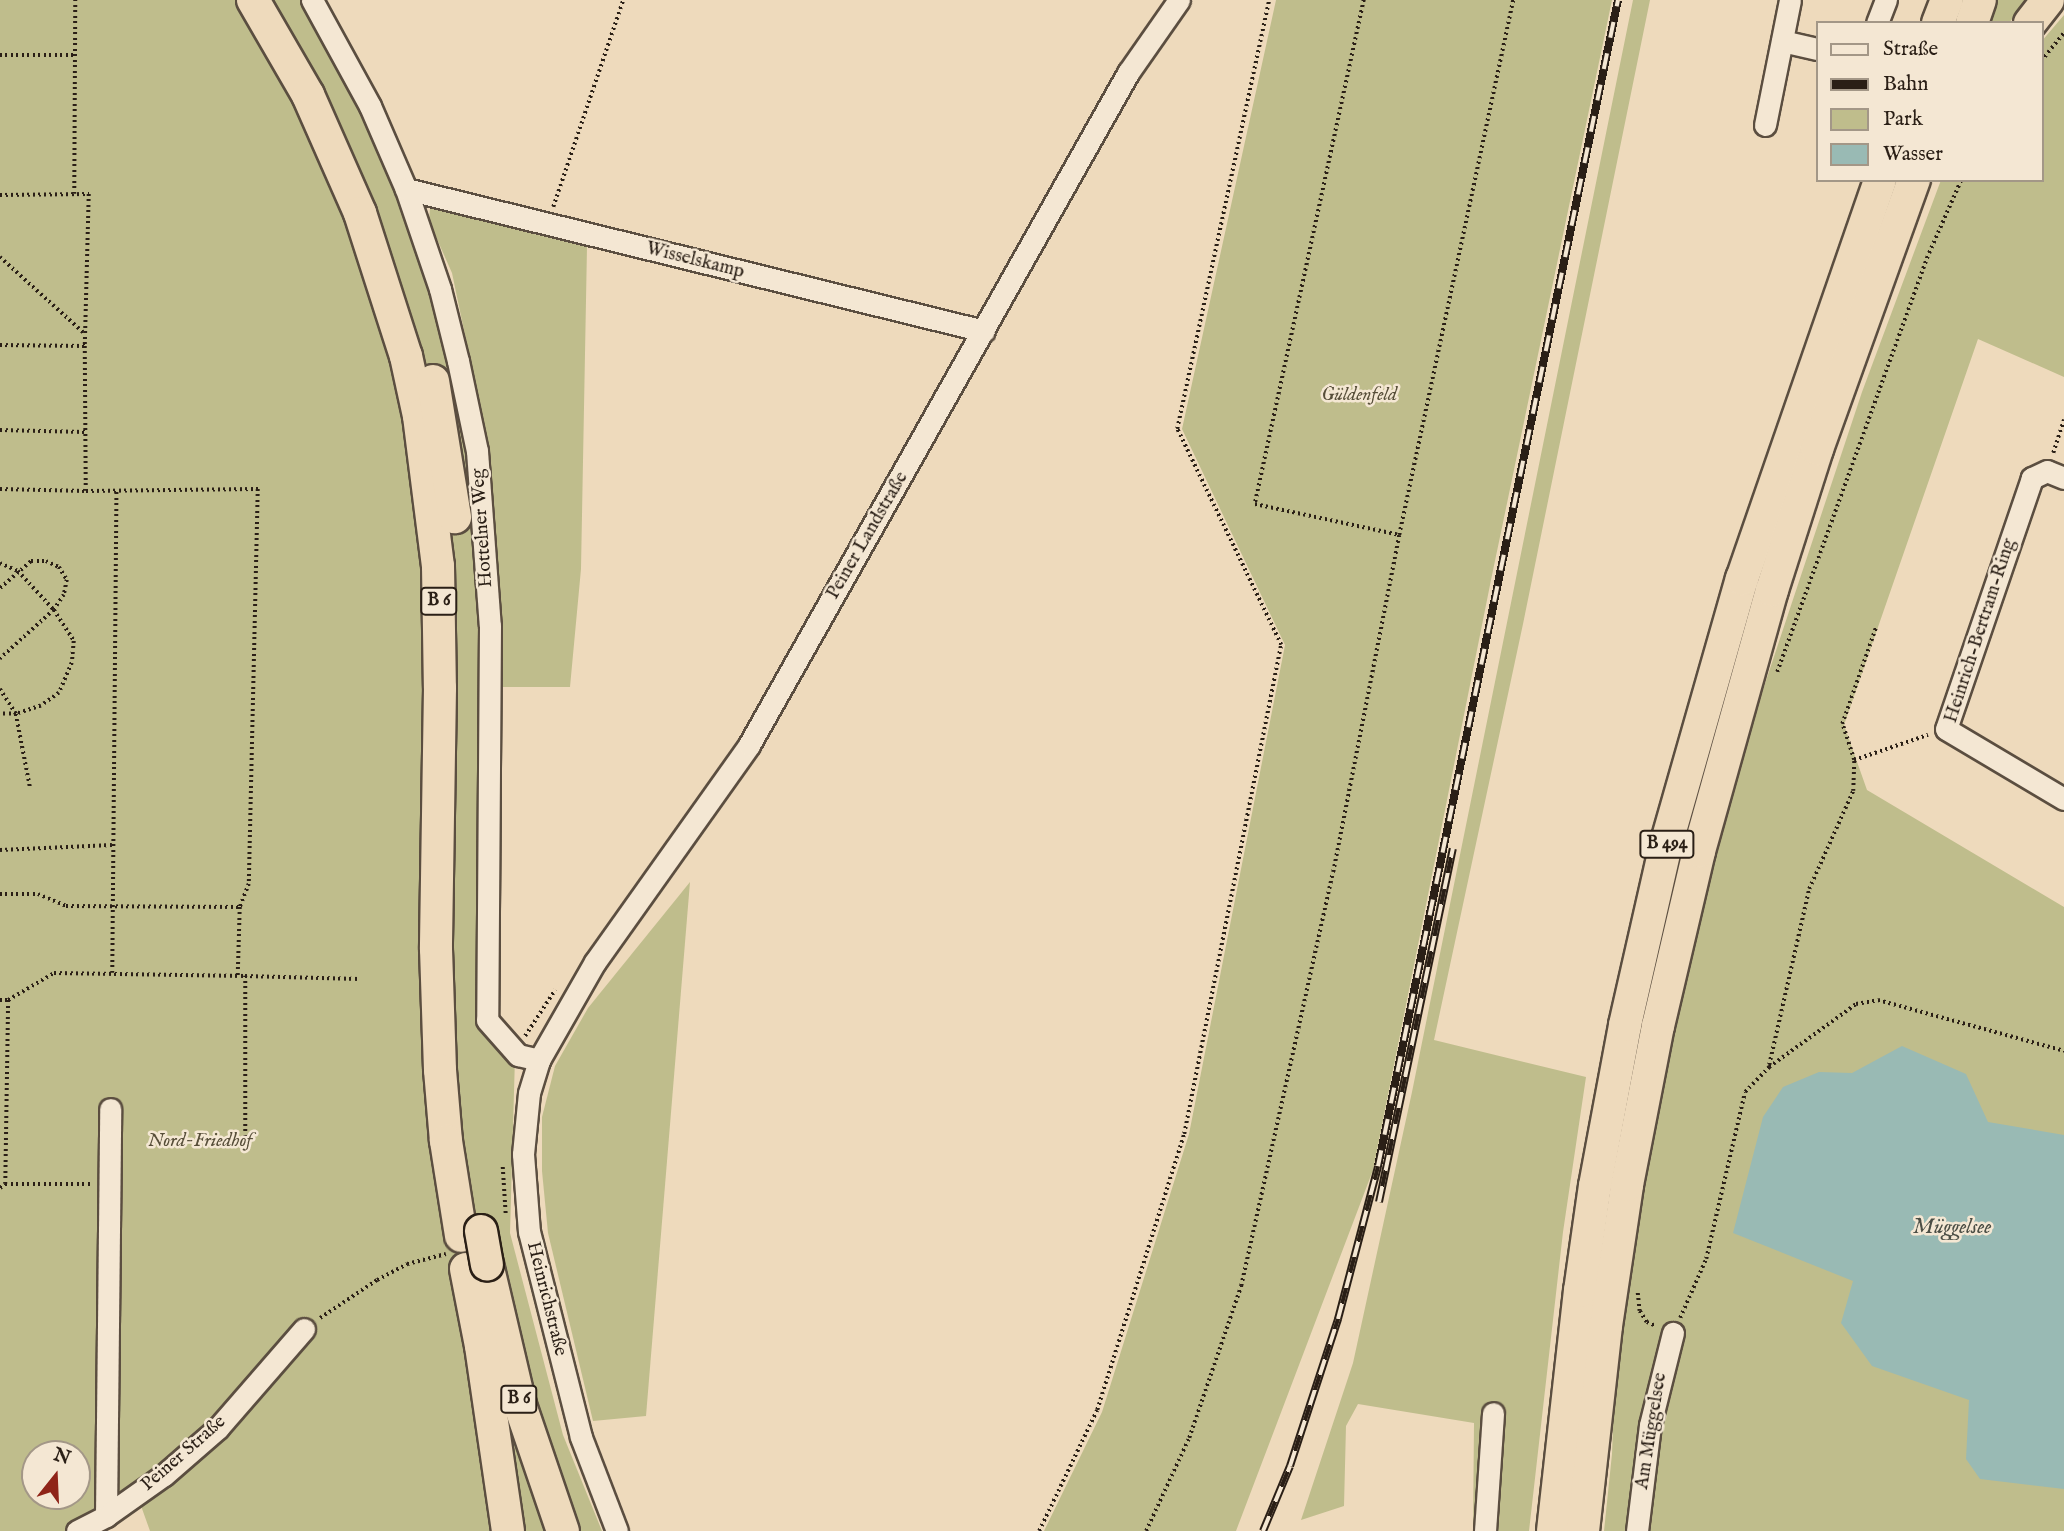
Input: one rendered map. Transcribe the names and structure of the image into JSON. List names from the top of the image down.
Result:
{
  "streets": {
    "highway": ["B 6", "B 494"],
    "street": [
      "Wisselskamp",
      "Hottelner Weg",
      "Peiner Landstraße",
      "Heinrich-Bertram-Ring",
      "Heinrichstraße",
      "Am Müggelsee",
      "Peiner Straße"
    ]
  },
  "crossings": [
    ["Wisselskamp", "Hottelner Weg"],
    ["Wisselskamp", "Peiner Landstraße"],
    ["Hottelner Weg", "Peiner Landstraße"],
    ["Hottelner Weg", "Heinrichstraße"],
    ["Peiner Landstraße", "Heinrichstraße"]
  ],
  "water": ["Müggelsee"],
  "parks": ["Güldenfeld", "Nord-Friedhof"],
  "legend": [
    "Straße",
    "Bahn",
    "Park",
    "Wasser"
  ],
  "north": "top"
}
